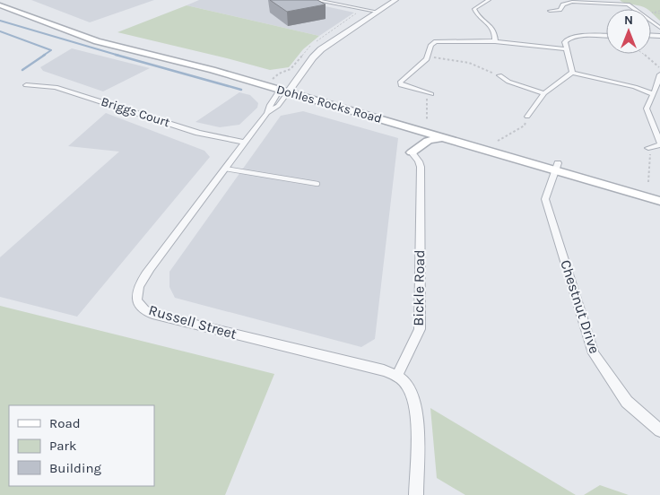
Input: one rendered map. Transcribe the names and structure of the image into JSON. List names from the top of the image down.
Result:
{
  "streets": {
    "main road": ["Dohles Rocks Road"],
    "street": [
      "Briggs Court",
      "Bickle Road",
      "Chestnut Drive",
      "Russell Street"
    ]
  },
  "crossings": [
    ["Dohles Rocks Road", "Chestnut Drive"],
    ["Dohles Rocks Road", "Russell Street"],
    ["Briggs Court", "Russell Street"],
    ["Bickle Road", "Russell Street"]
  ],
  "legend": ["Road", "Park", "Building"],
  "north": "top"
}
